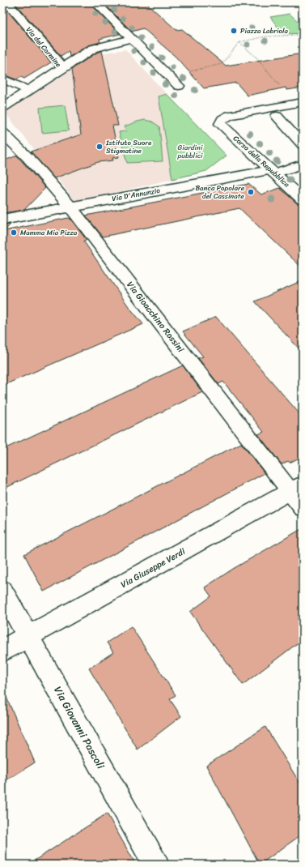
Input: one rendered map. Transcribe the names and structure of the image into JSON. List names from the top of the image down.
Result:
{
  "streets": {
    "street": [
      "Via del Carmine",
      "Corso della Repubblica",
      "Via D'Annunzio",
      "Via Gioacchino Rossini",
      "Via Giuseppe Verdi",
      "Via Giovanni Pascoli"
    ]
  },
  "crossings": [
    ["Corso della Repubblica", "Via D'Annunzio"],
    ["Via D'Annunzio", "Via Gioacchino Rossini"],
    ["Via Gioacchino Rossini", "Via Giuseppe Verdi"],
    ["Via Giuseppe Verdi", "Via Giovanni Pascoli"]
  ],
  "parks": ["Giardini pubblici"],
  "places": [
    "Piazza Labriola",
    "Istituto Suore Stigmatine",
    "Banca Popolare del Cassinate",
    "Mamma Mia Pizza"
  ]
}
